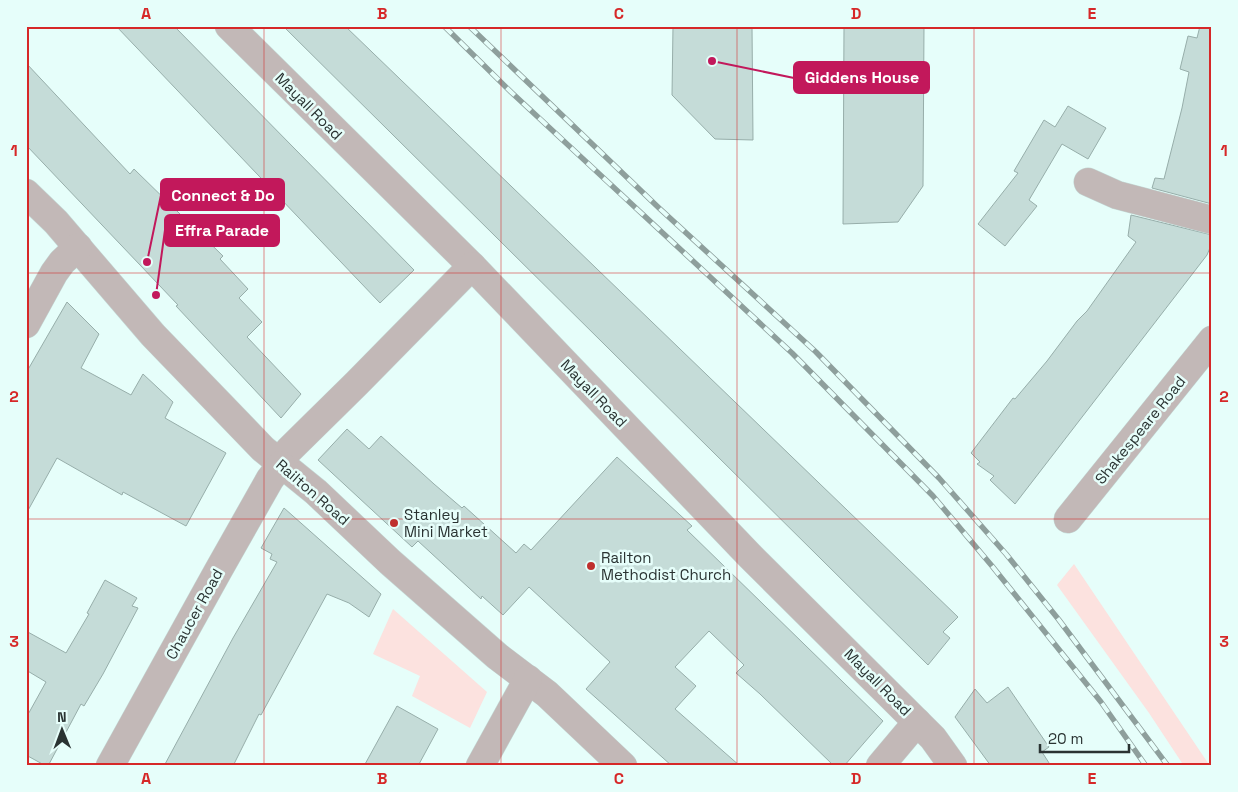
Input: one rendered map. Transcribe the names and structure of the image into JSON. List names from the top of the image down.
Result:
{
  "streets": {
    "street": [
      "Mayall Road",
      "Shakespeare Road",
      "Railton Road",
      "Chaucer Road"
    ]
  },
  "crossings": [
    ["Mayall Road", "Chaucer Road"],
    ["Railton Road", "Chaucer Road"]
  ],
  "places": [
    "Giddens House",
    "Connect & Do",
    "Effra Parade",
    "Stanley Mini Market",
    "Railton Methodist Church"
  ],
  "scale_bar": "20 m",
  "north": "top",
  "grid": {
    "columns": [
      "A",
      "B",
      "C",
      "D",
      "E"
    ],
    "rows": ["1", "2", "3"]
  }
}
